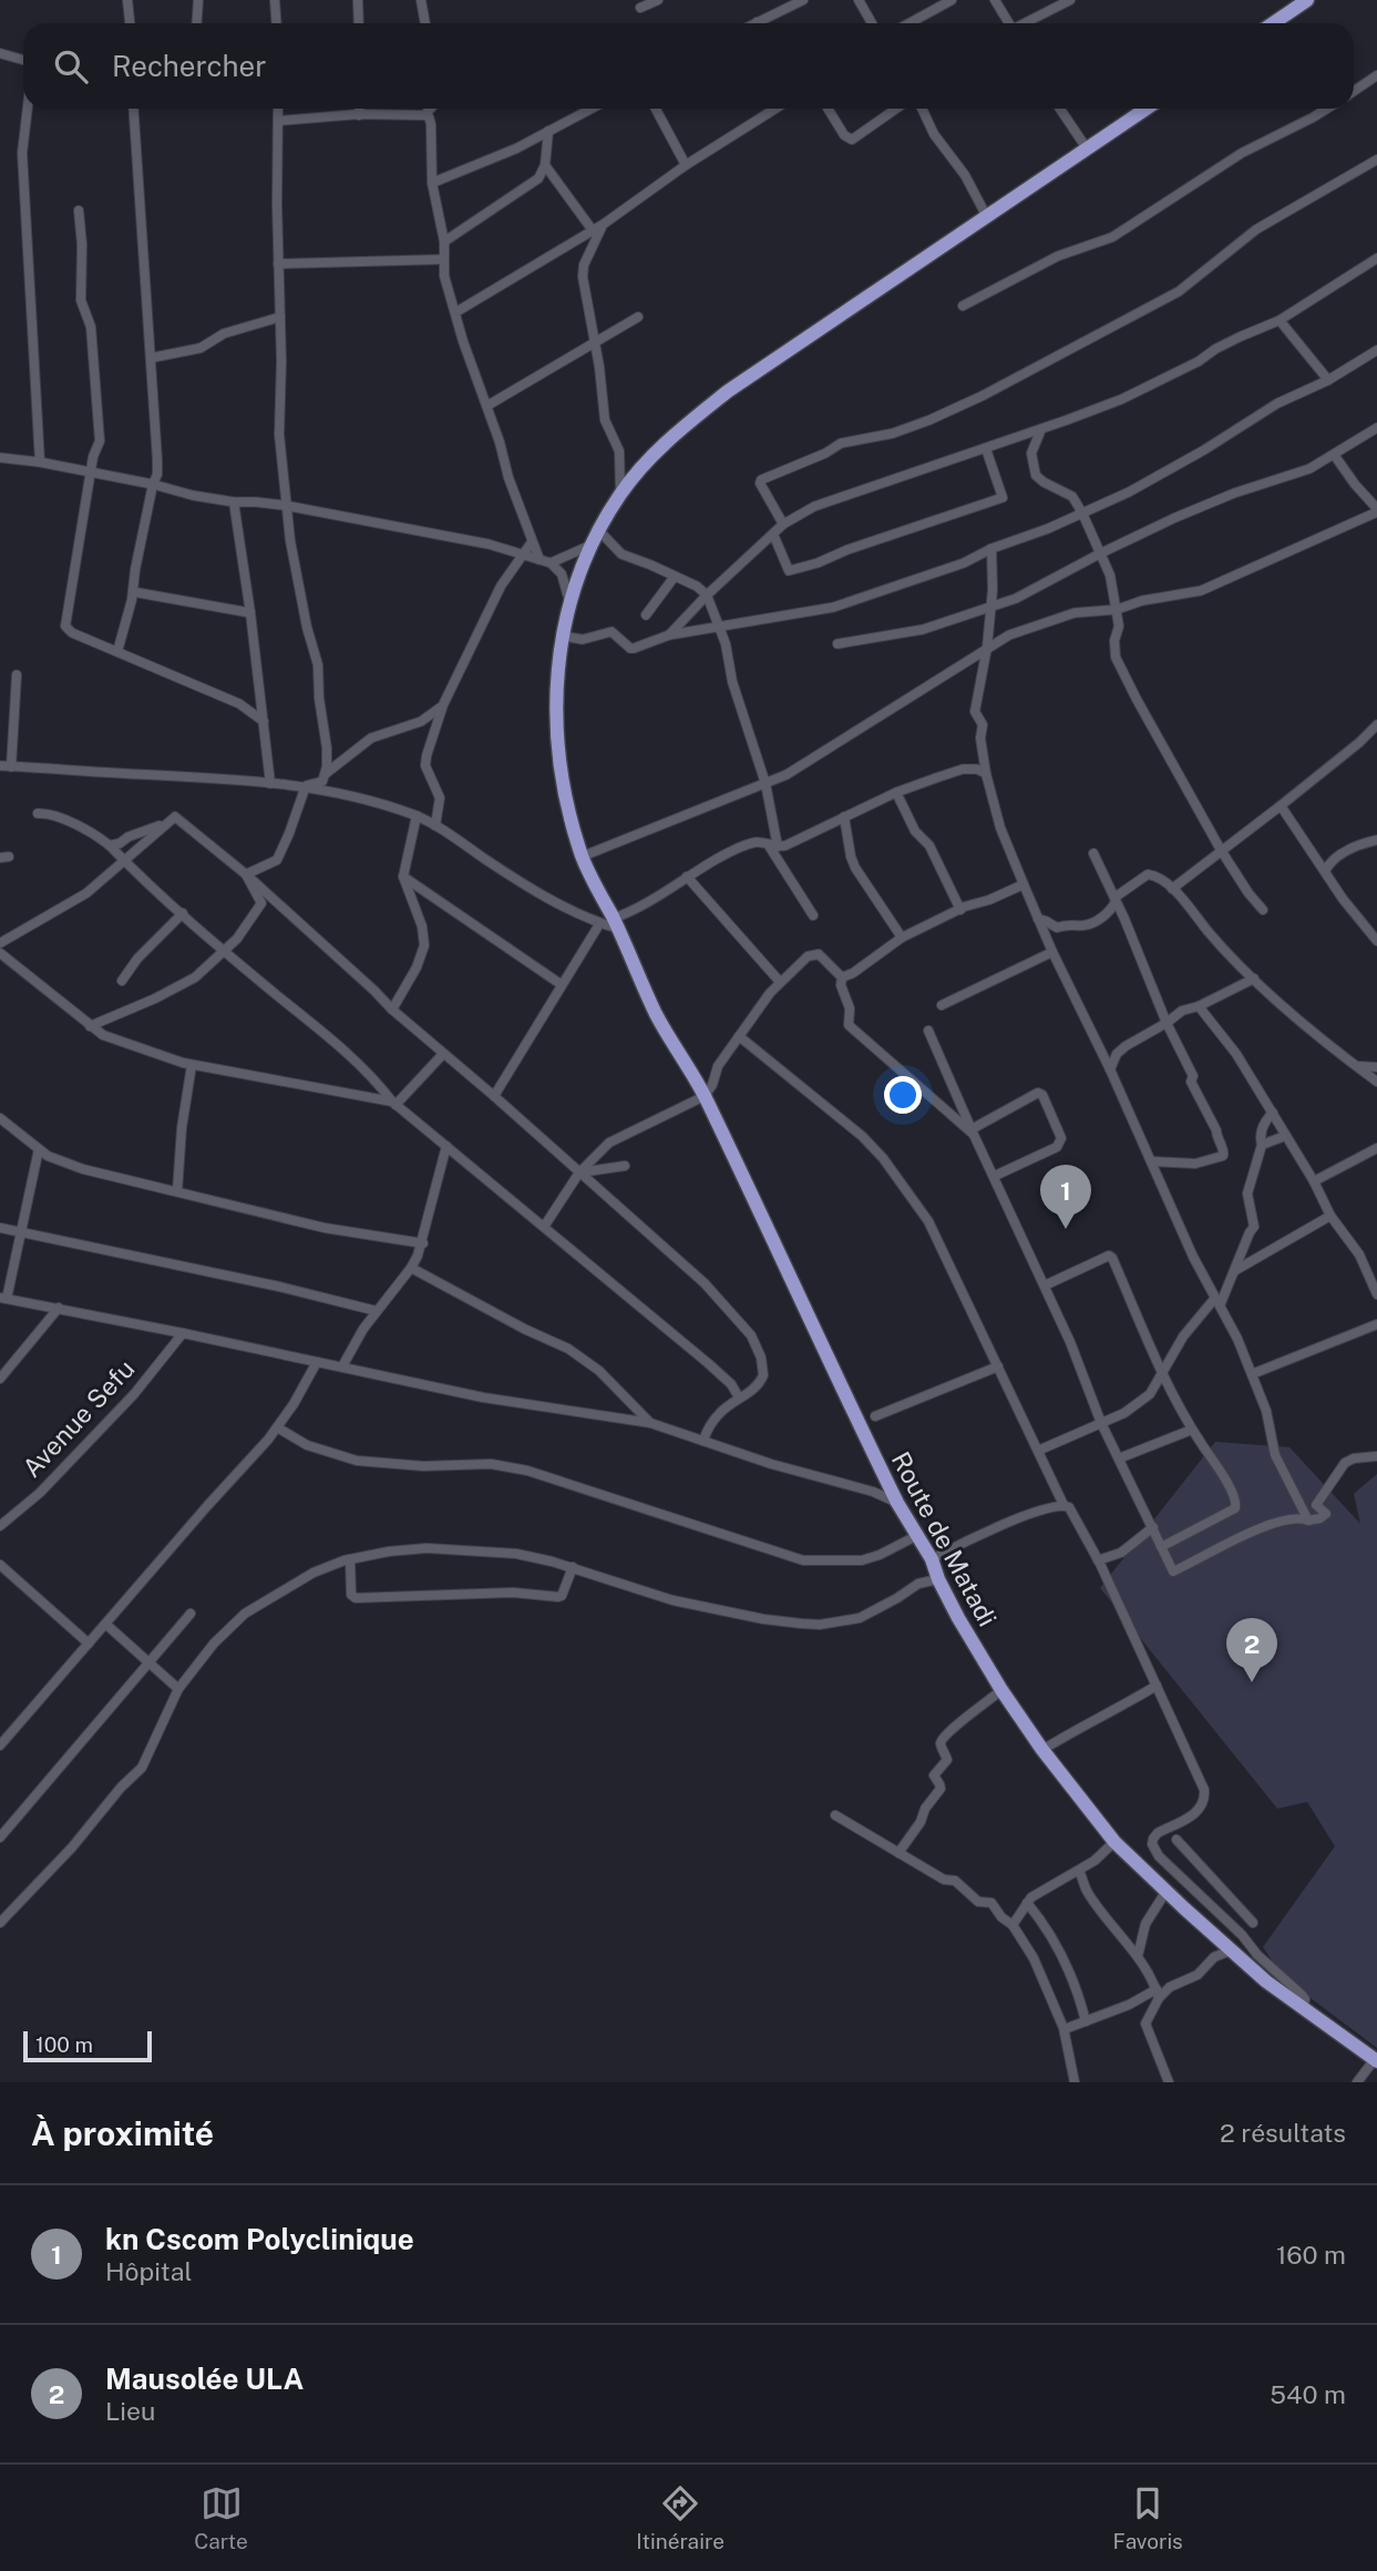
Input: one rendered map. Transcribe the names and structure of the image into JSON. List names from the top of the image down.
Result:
{
  "streets": {
    "highway": ["Route de Matadi"],
    "street": ["Avenue Sefu"]
  },
  "scale_bar": "100 m",
  "page": {
    "search": "Rechercher",
    "pins": ["1", "2"],
    "scale": "100 m",
    "heading": ["À proximité", "2 résultats"],
    "list": [
      {
        "mark": "1",
        "name": "kn Cscom Polyclinique",
        "note": "Hôpital",
        "value": "160 m"
      },
      {
        "mark": "2",
        "name": "Mausolée ULA",
        "note": "Lieu",
        "value": "540 m"
      }
    ],
    "nav": ["Carte", "Itinéraire", "Favoris"]
  }
}
